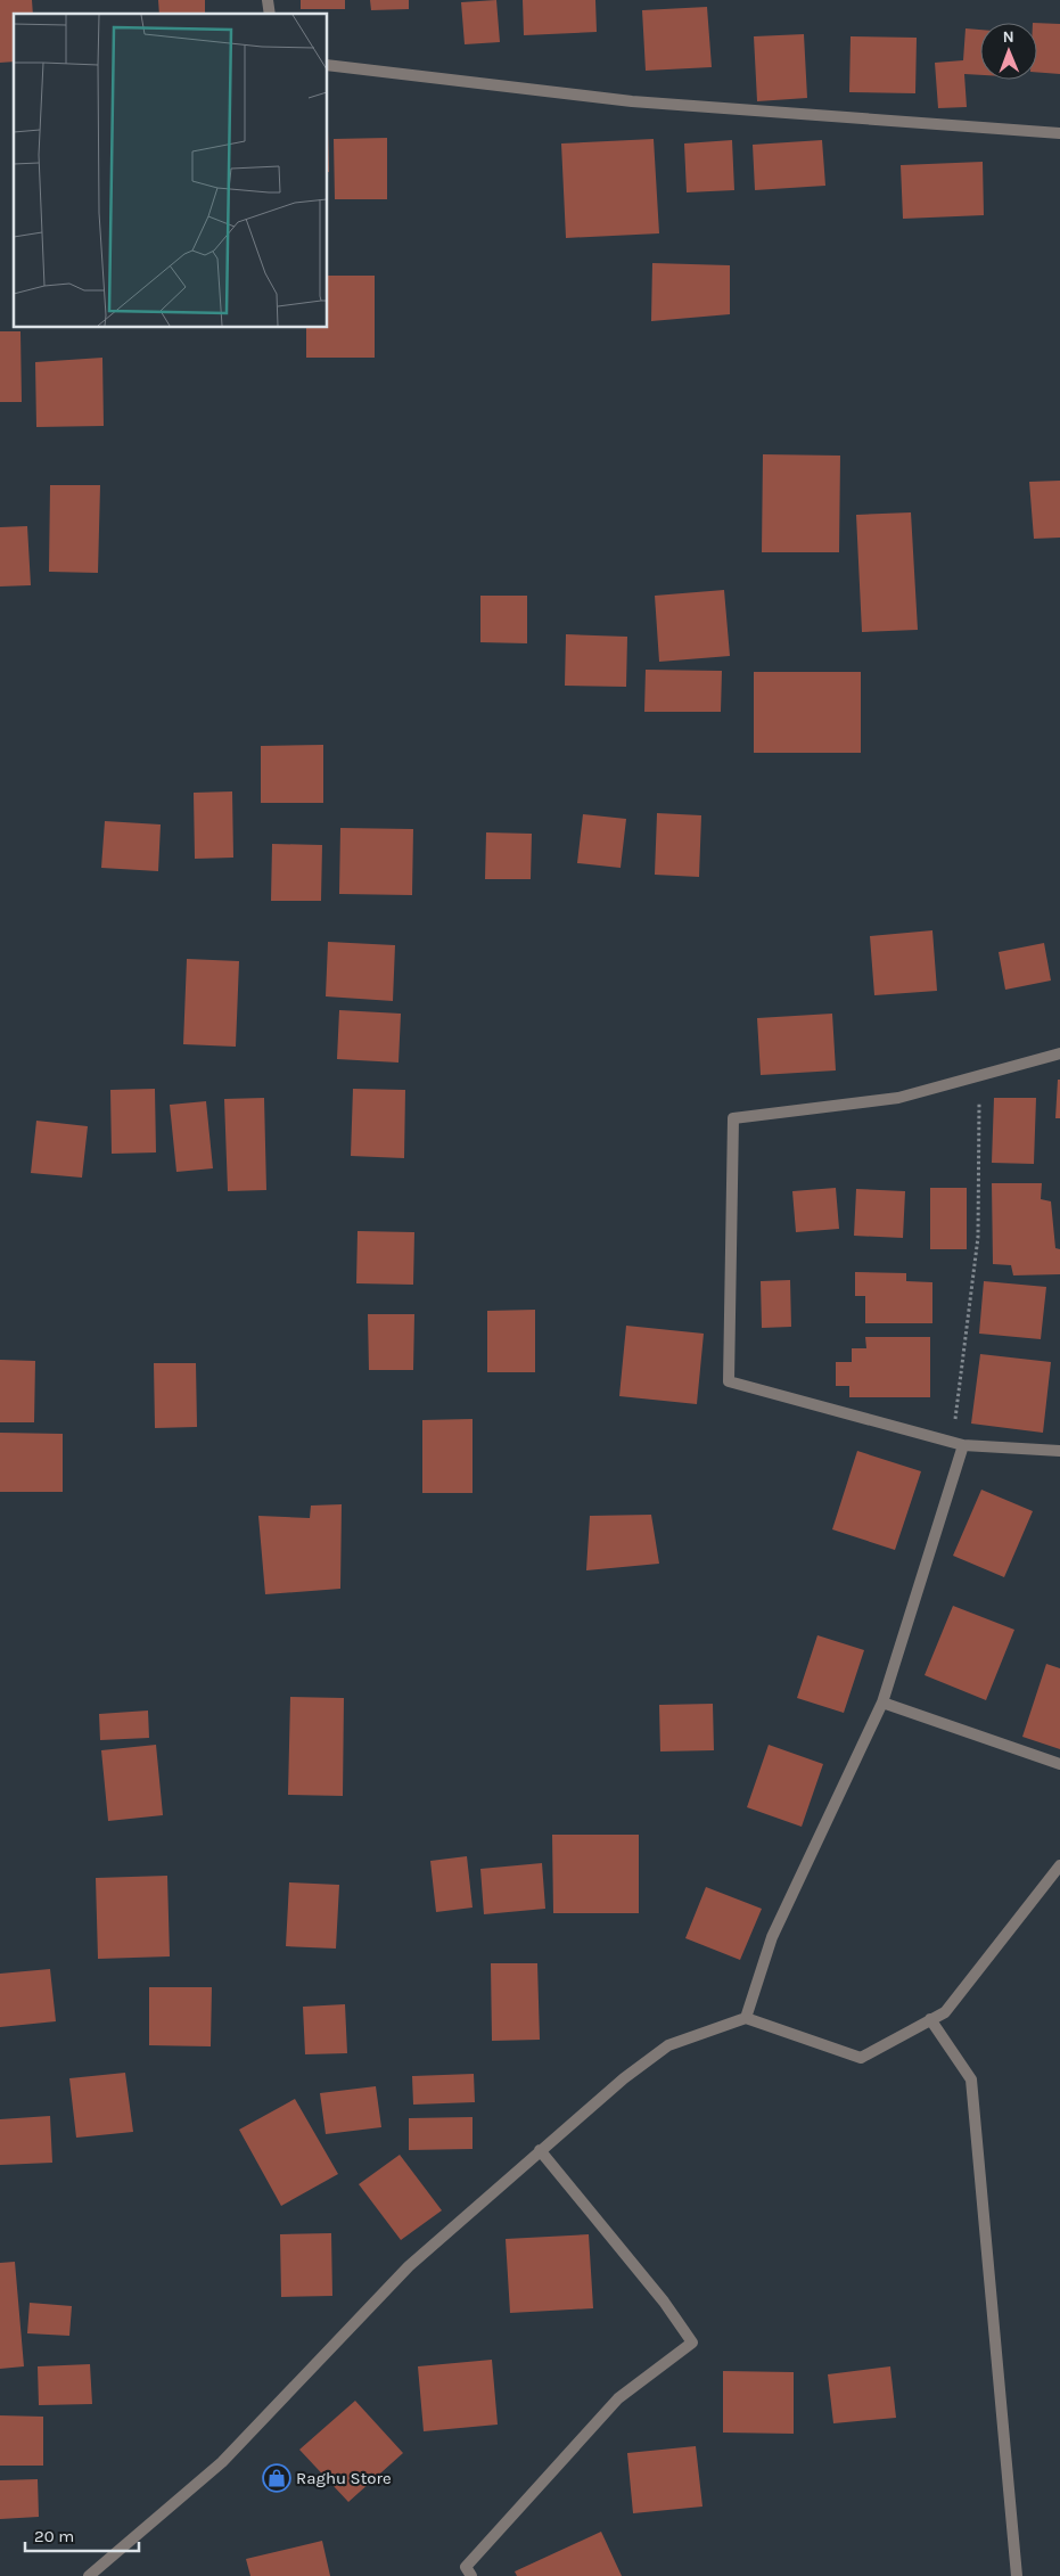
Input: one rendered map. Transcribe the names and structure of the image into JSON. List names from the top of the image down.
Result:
{
  "places": {
    "shop": ["Raghu Store"]
  },
  "scale_bar": "20 m",
  "north": "top"
}
